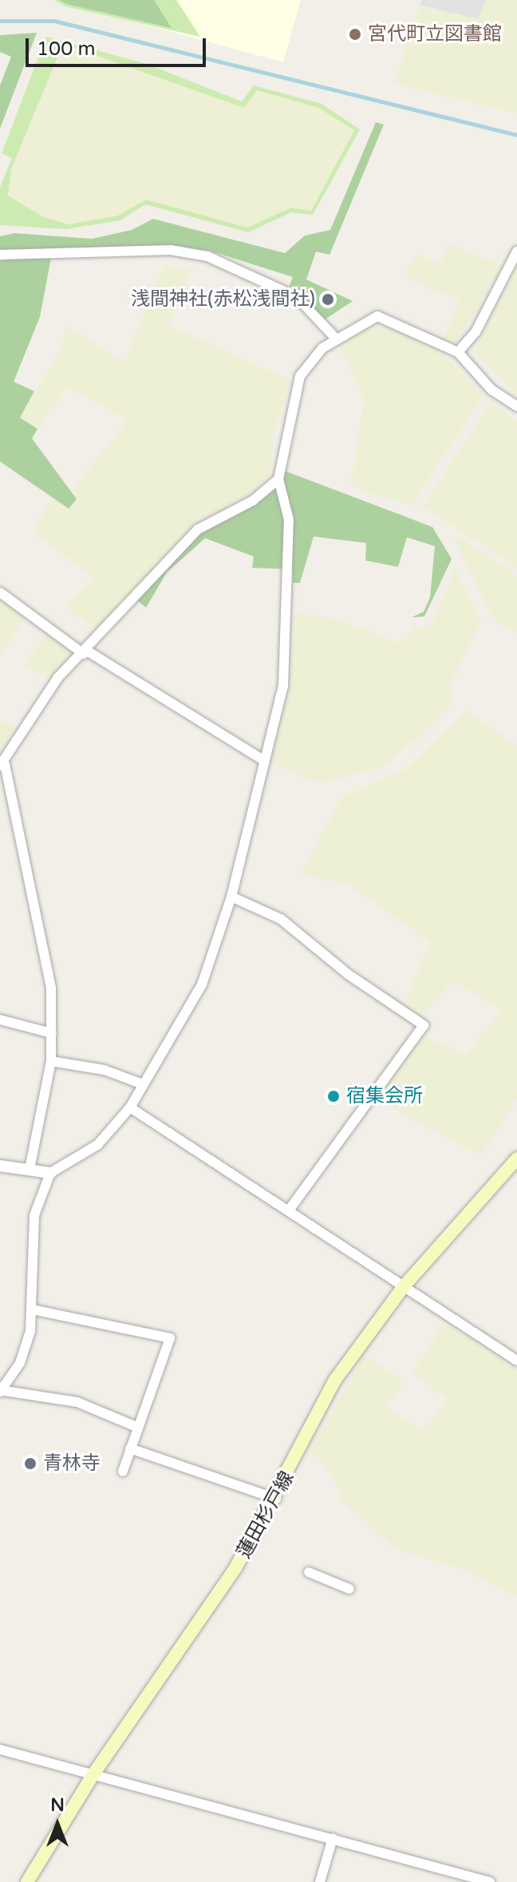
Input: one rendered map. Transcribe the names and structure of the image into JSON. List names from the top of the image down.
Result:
{
  "streets": {
    "main road": ["蓮田杉戸線"]
  },
  "places": [
    "宮代町立図書館",
    "浅間神社(赤松浅間社)",
    "宿集会所",
    "青林寺"
  ],
  "scale_bar": "100 m",
  "north": "top"
}
